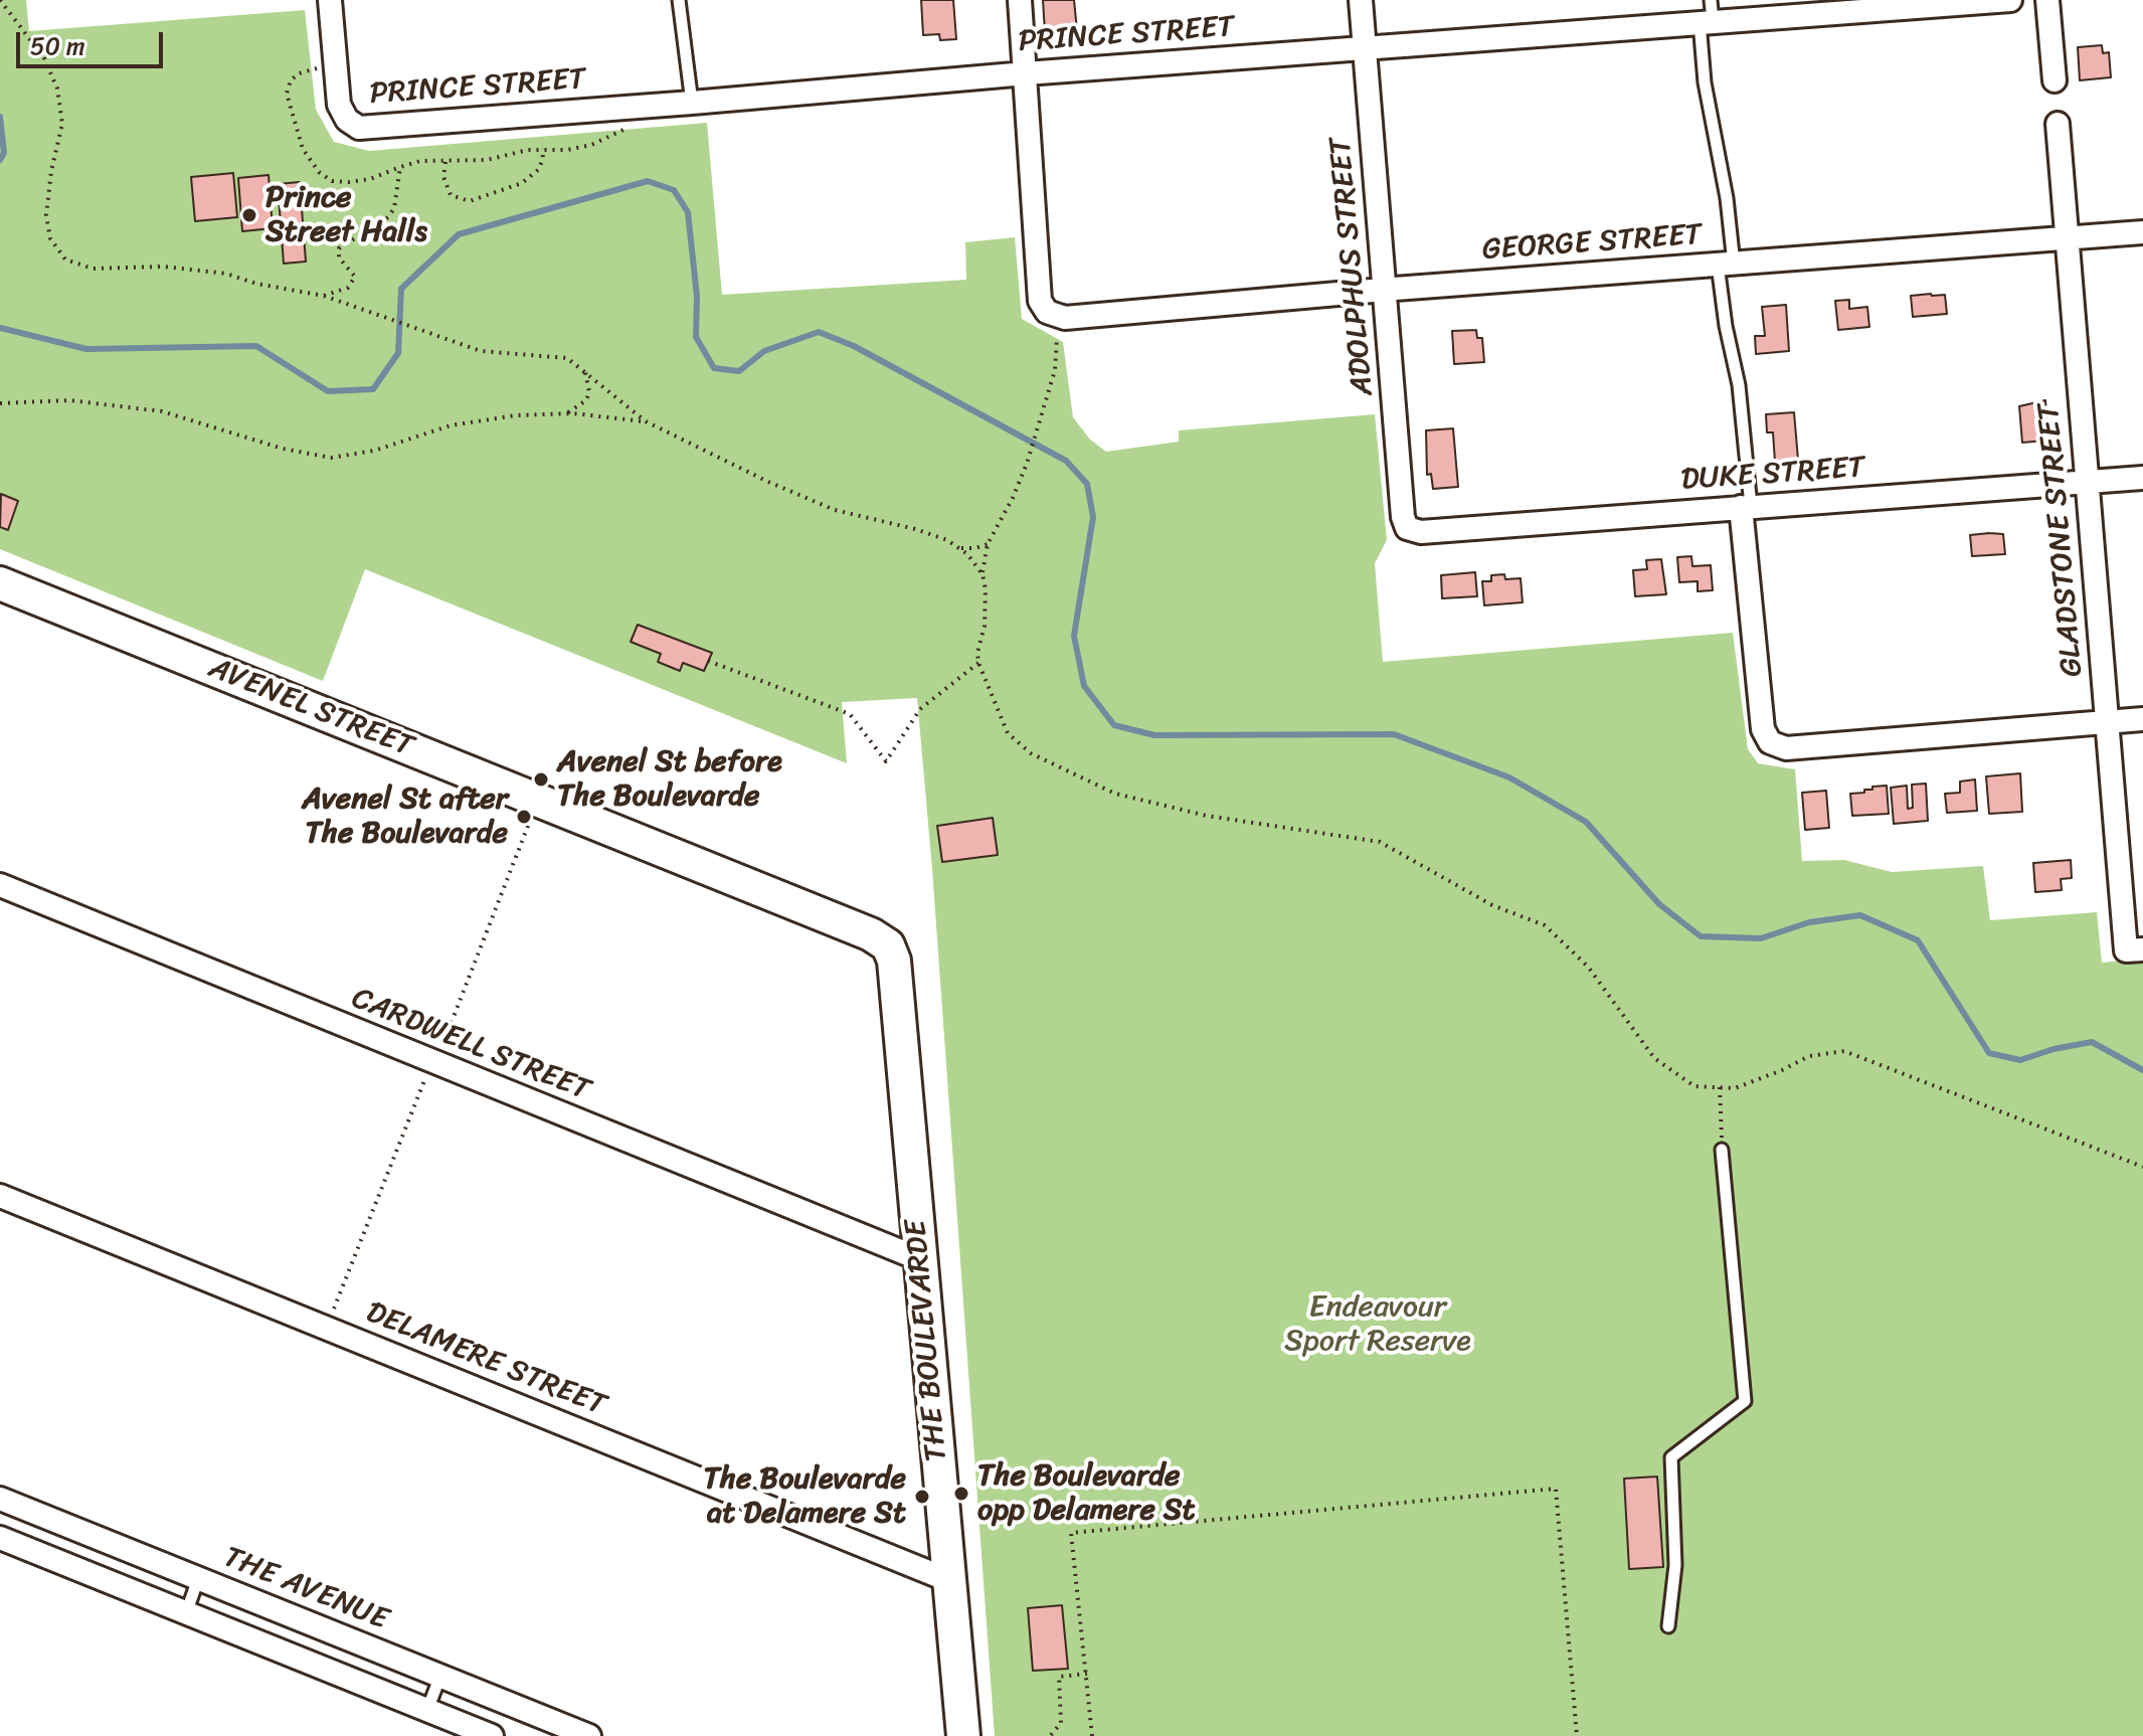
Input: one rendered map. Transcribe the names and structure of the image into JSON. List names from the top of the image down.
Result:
{
  "streets": {
    "street": [
      "PRINCE STREET",
      "GEORGE STREET",
      "ADOLPHUS STREET",
      "DUKE STREET",
      "GLADSTONE STREET",
      "AVENEL STREET",
      "CARDWELL STREET",
      "THE BOULEVARDE",
      "DELAMERE STREET",
      "THE AVENUE"
    ]
  },
  "crossings": [
    ["PRINCE STREET", "ADOLPHUS STREET"],
    ["GEORGE STREET", "ADOLPHUS STREET"],
    ["GEORGE STREET", "GLADSTONE STREET"],
    ["ADOLPHUS STREET", "DUKE STREET"],
    ["DUKE STREET", "GLADSTONE STREET"],
    ["AVENEL STREET", "THE BOULEVARDE"],
    ["CARDWELL STREET", "THE BOULEVARDE"],
    ["THE BOULEVARDE", "DELAMERE STREET"]
  ],
  "parks": ["Endeavour Sport Reserve"],
  "places": [
    "Prince Street Halls",
    "Avenel St before The Boulevarde",
    "Avenel St after The Boulevarde",
    "The Boulevarde opp Delamere St",
    "The Boulevarde at Delamere St"
  ],
  "scale_bar": "50 m"
}
